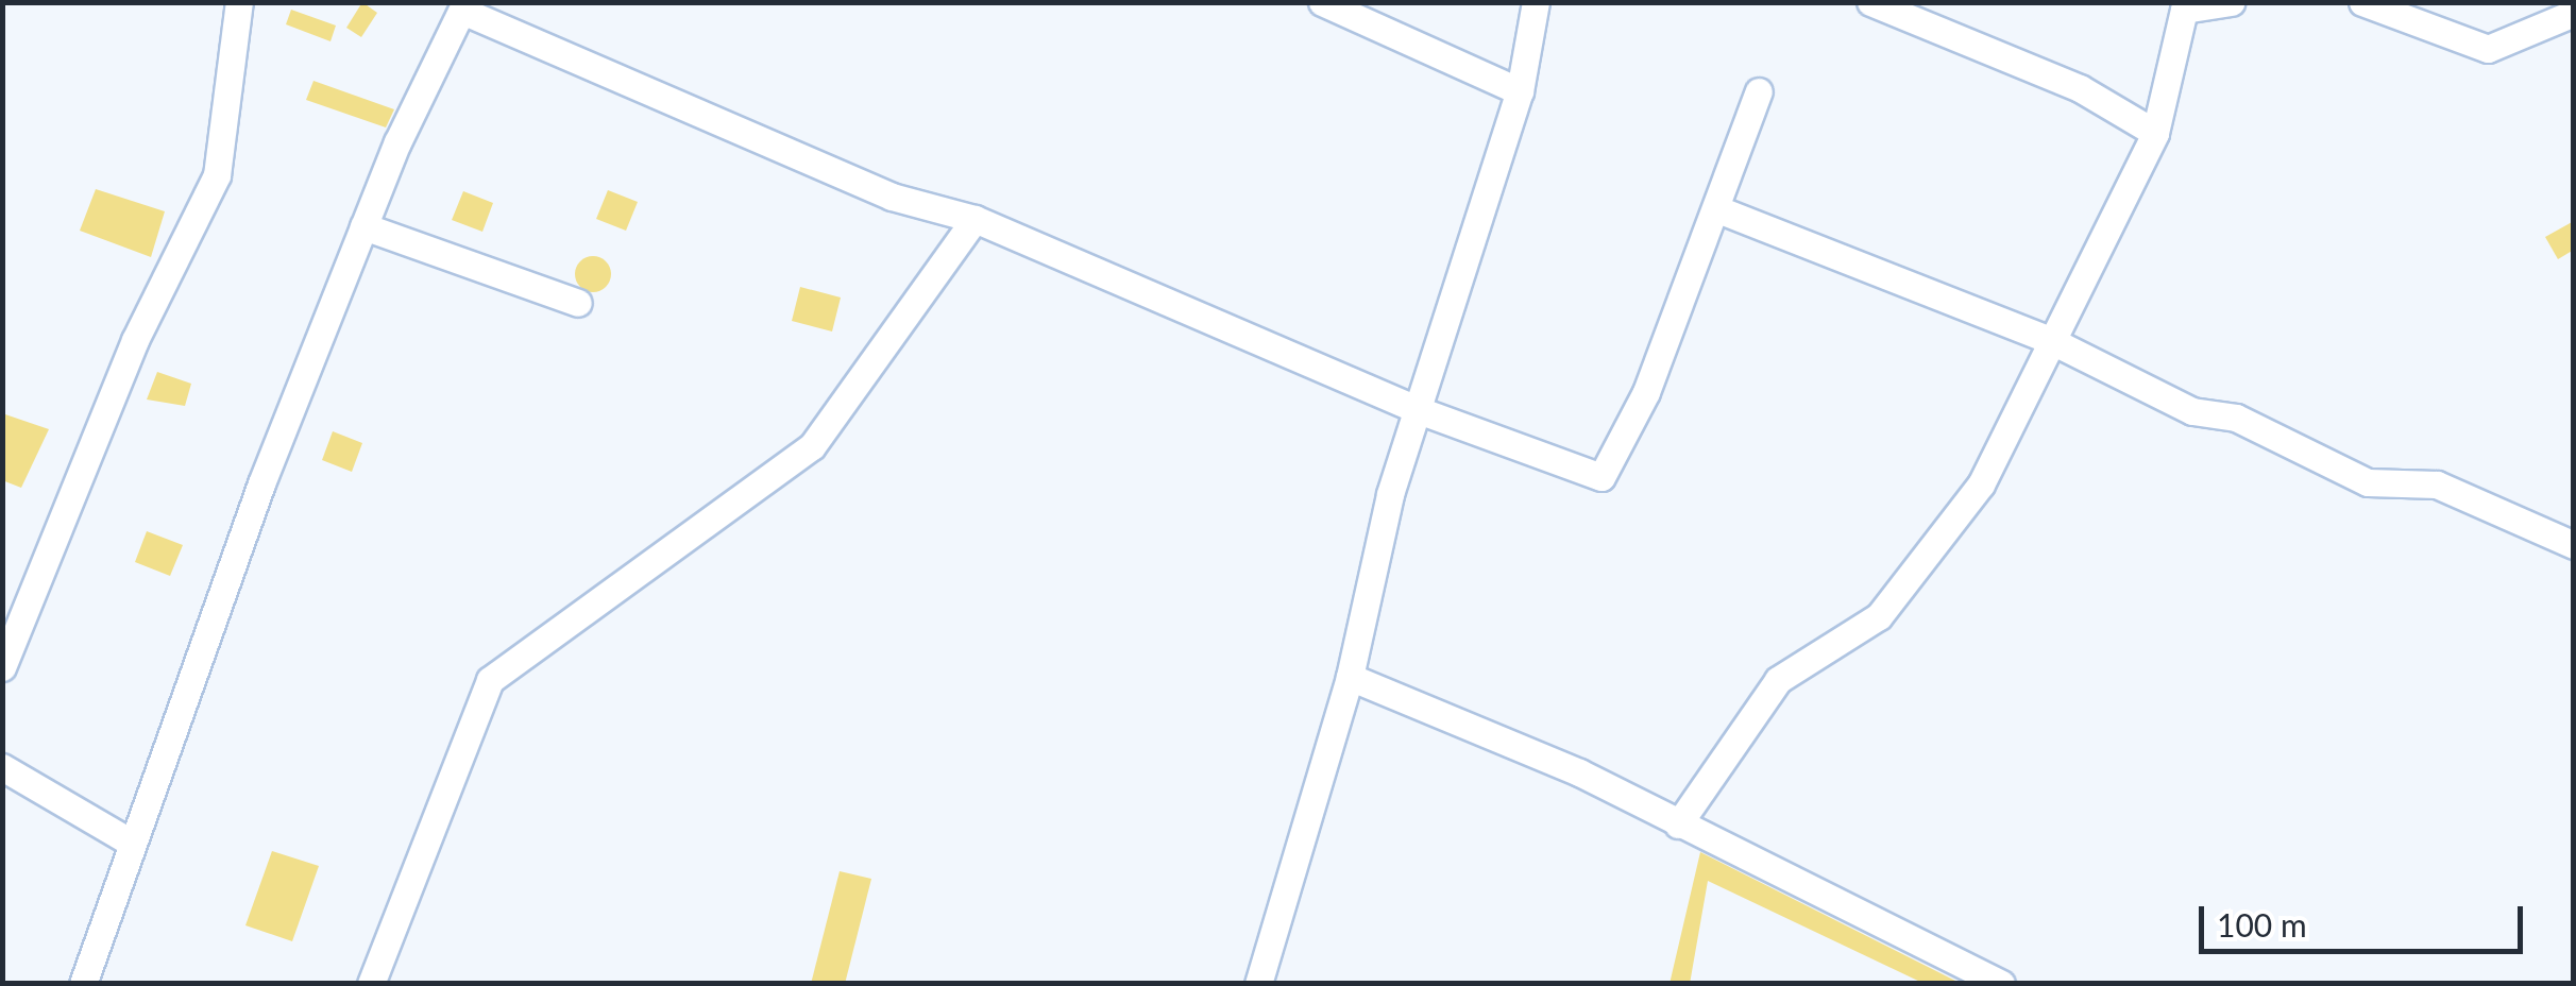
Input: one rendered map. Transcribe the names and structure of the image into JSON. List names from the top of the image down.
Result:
{
  "scale_bar": "100 m"
}
